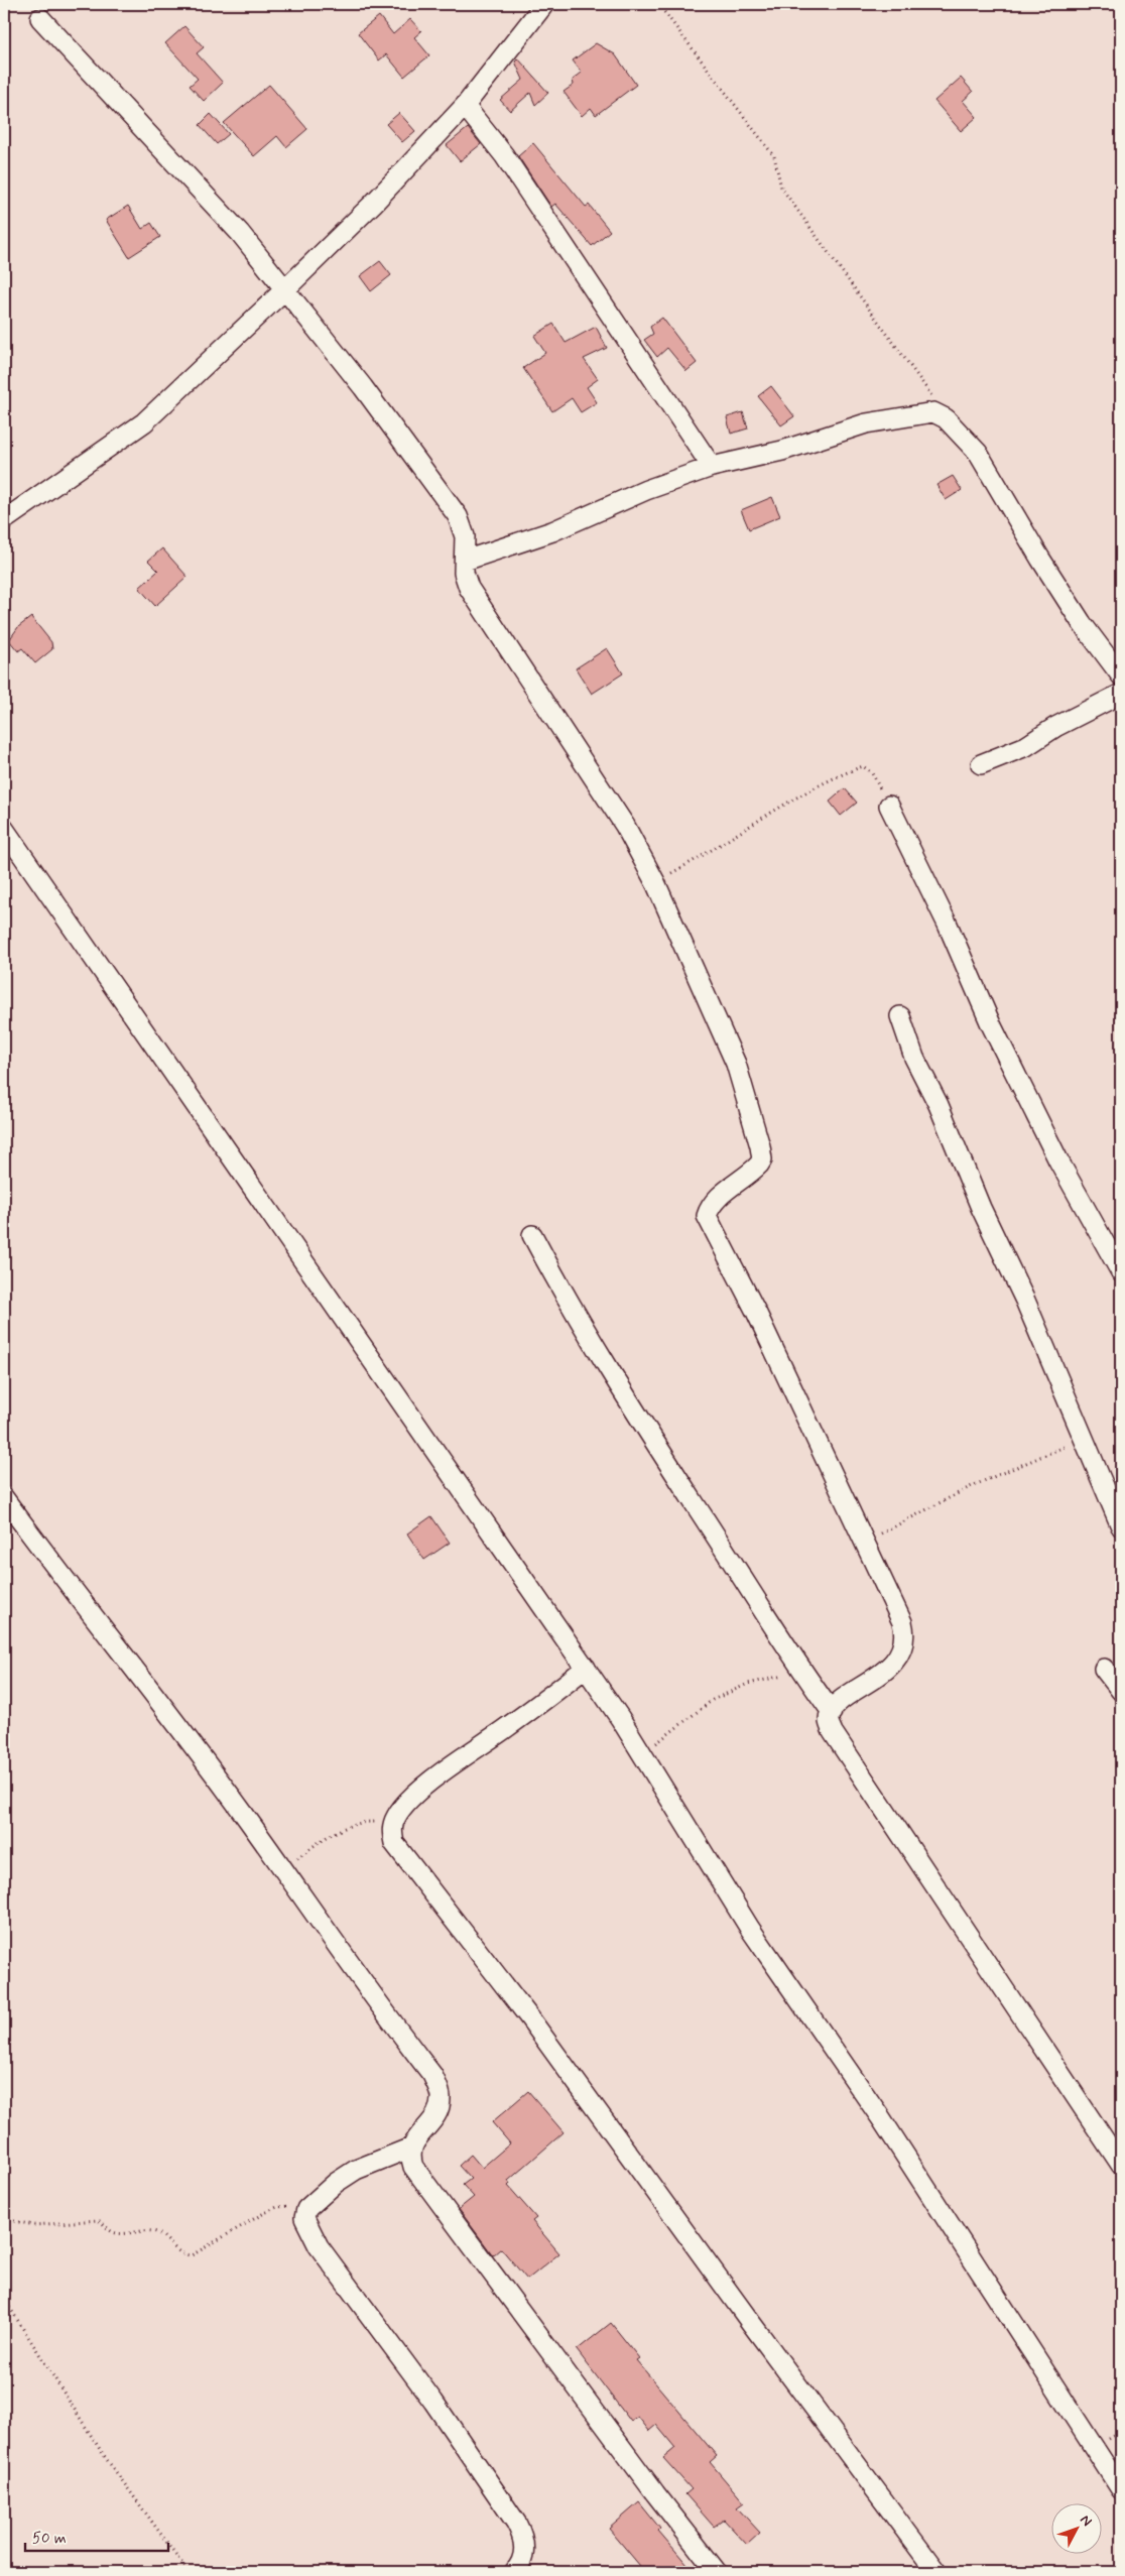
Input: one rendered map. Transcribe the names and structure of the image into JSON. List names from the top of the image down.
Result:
{
  "scale_bar": "50 m",
  "north": "top right"
}
